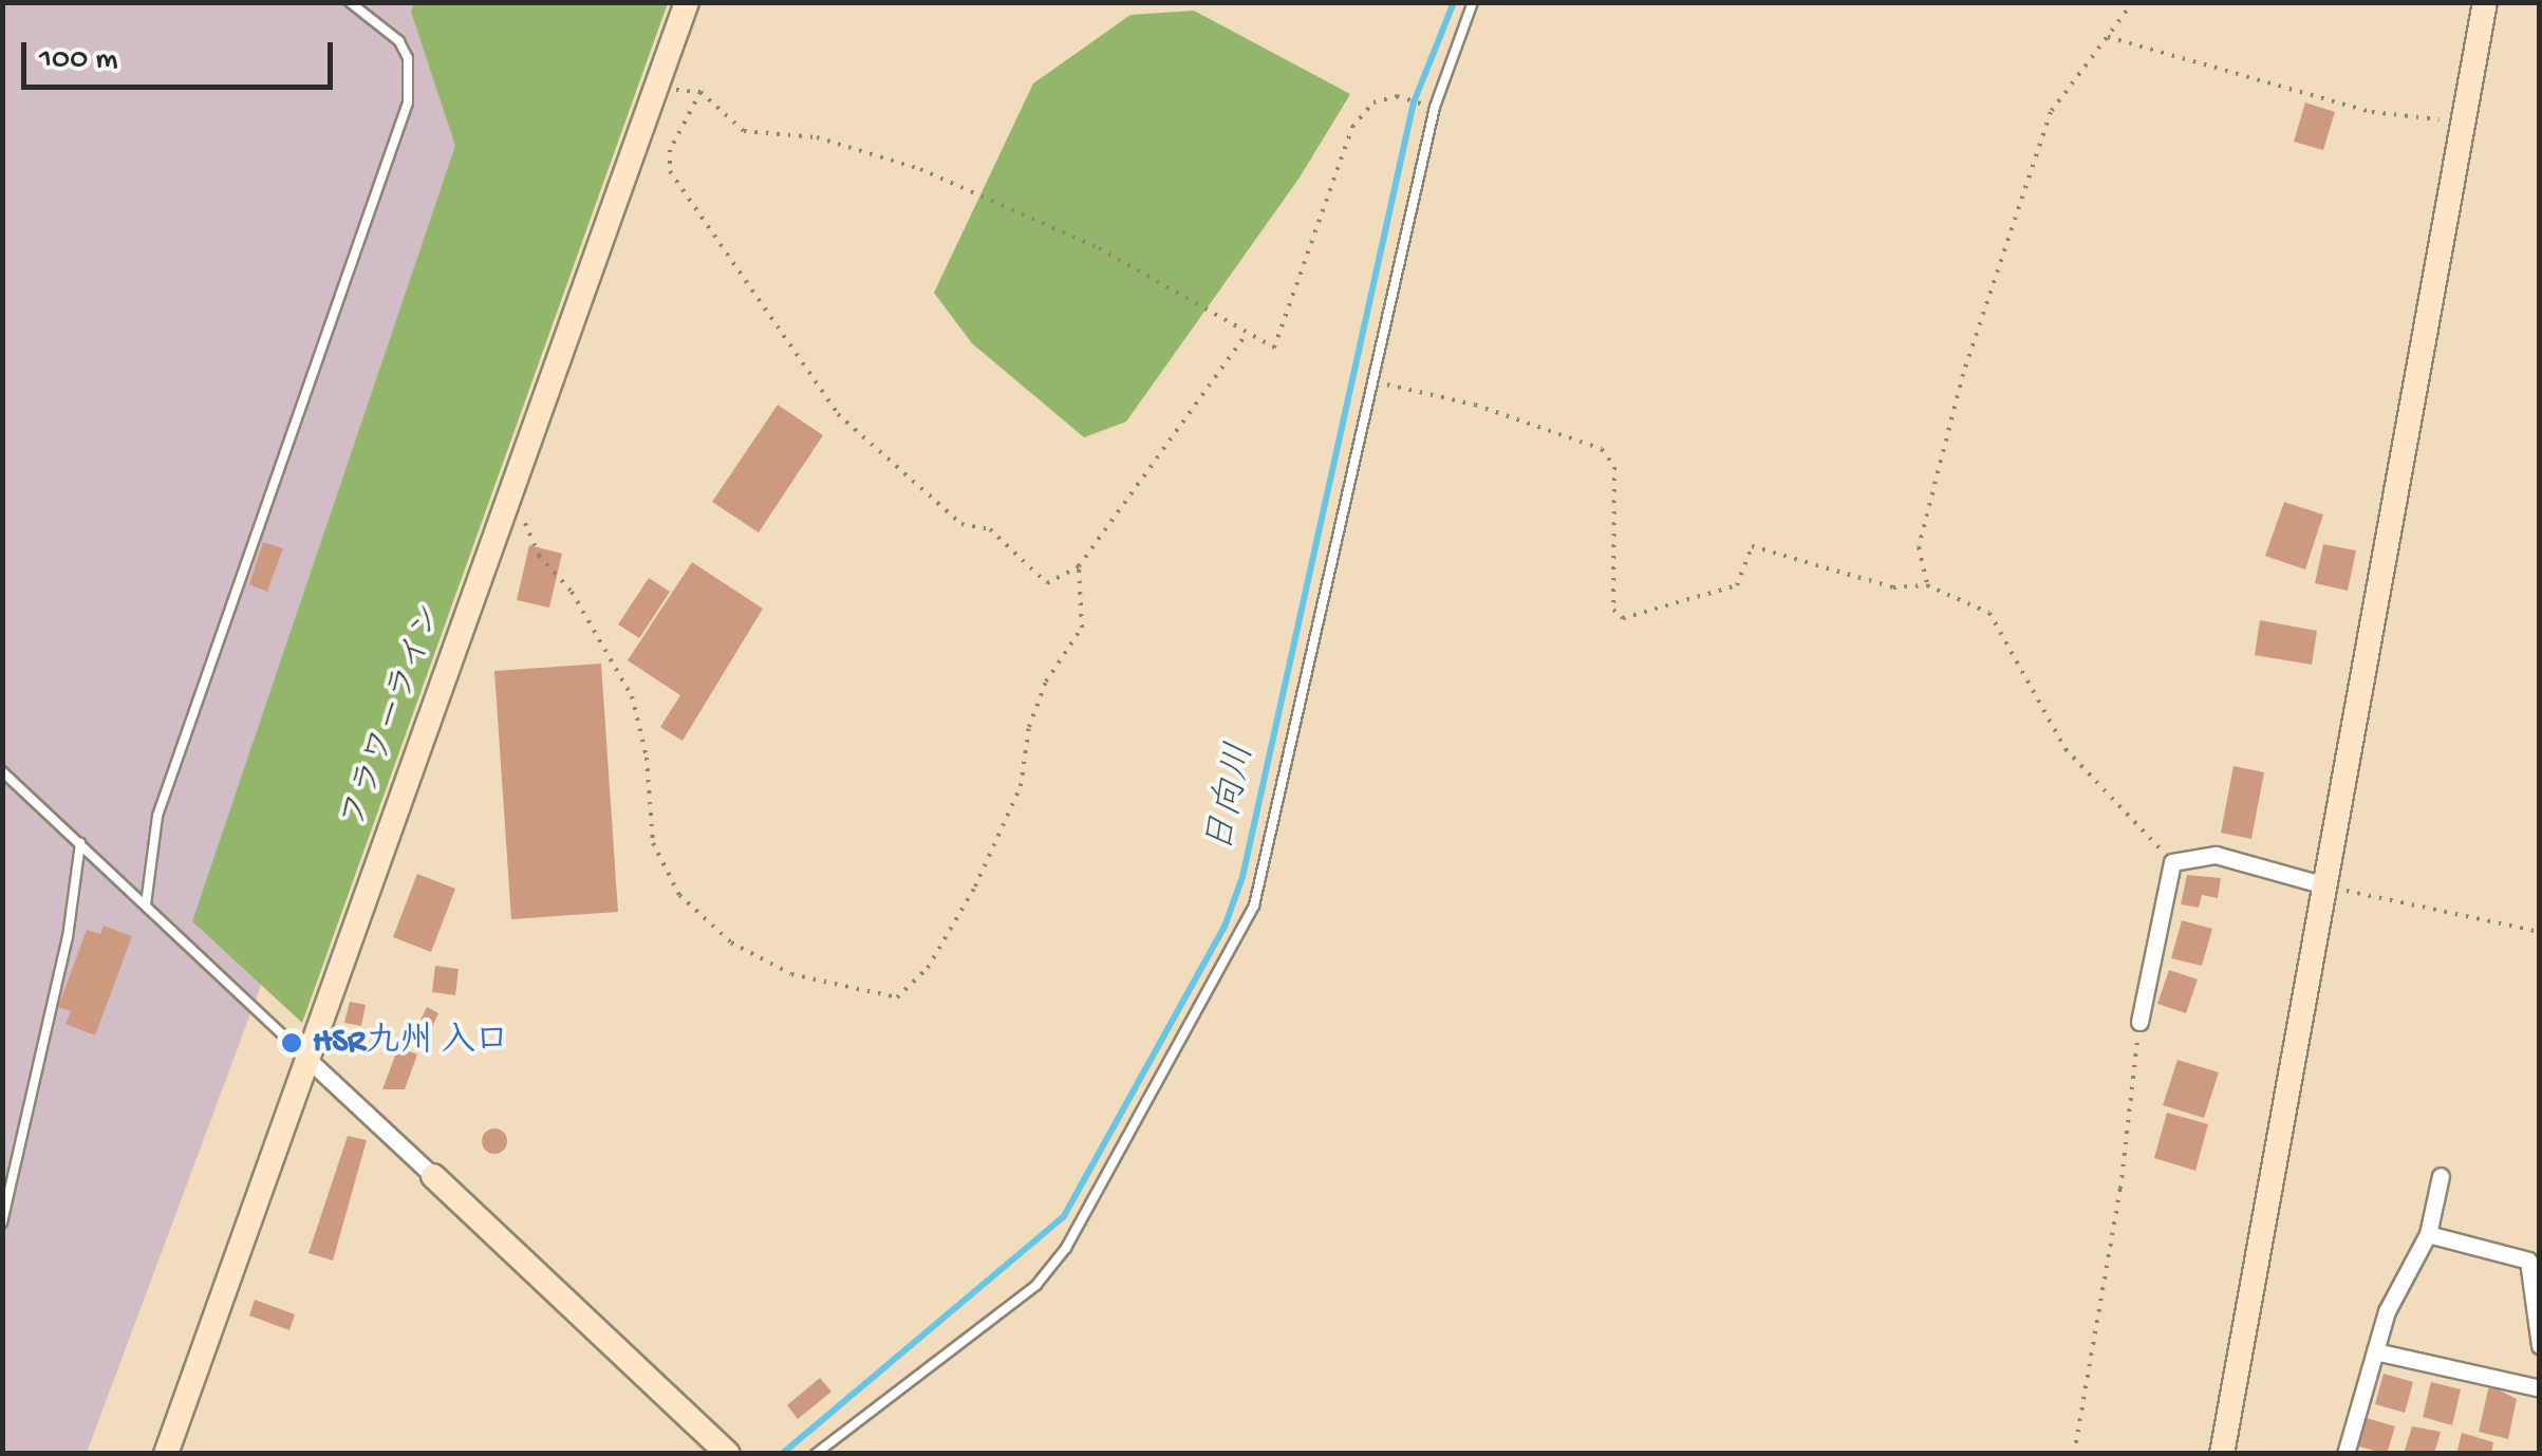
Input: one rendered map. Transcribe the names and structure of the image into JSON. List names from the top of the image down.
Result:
{
  "streets": {
    "street": ["フラワーライン"]
  },
  "water": ["日向川"],
  "places": ["HSR九州 入口"],
  "scale_bar": "100 m"
}
